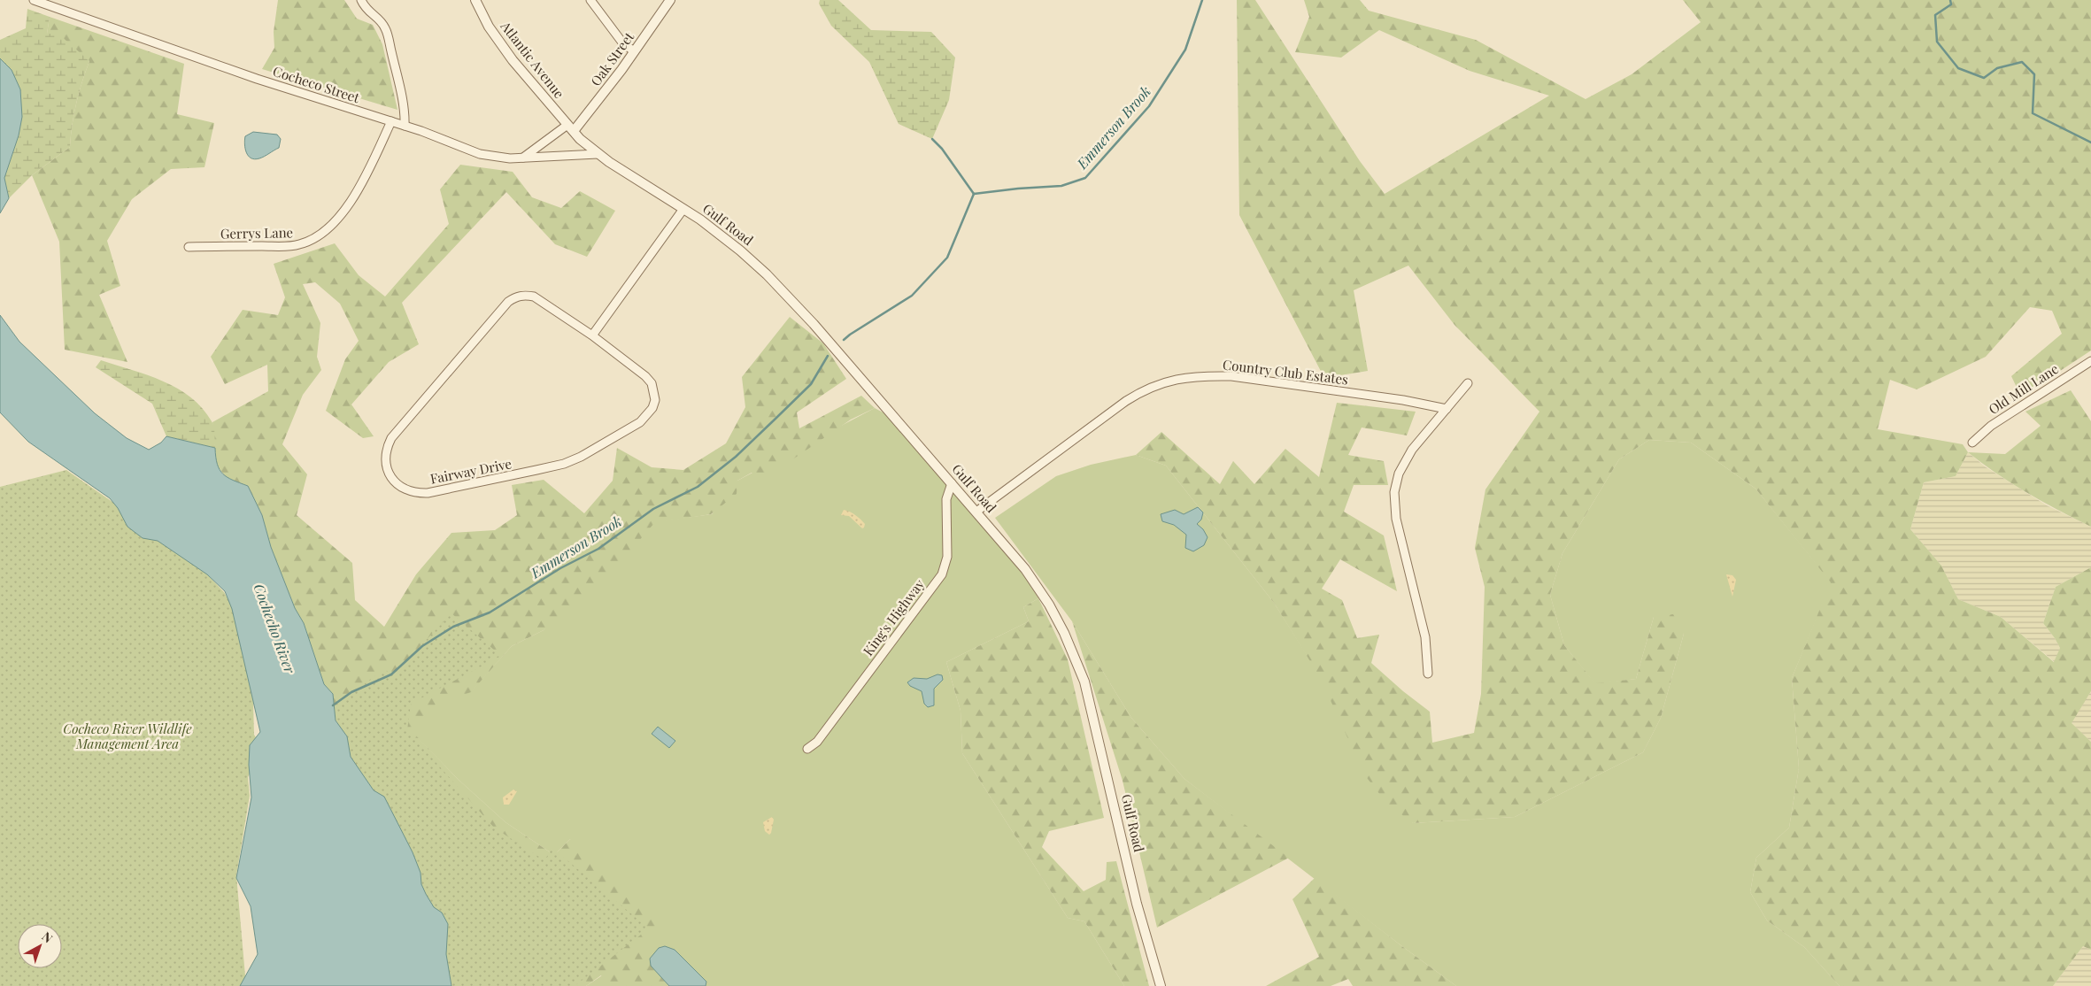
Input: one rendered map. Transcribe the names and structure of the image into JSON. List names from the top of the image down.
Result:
{
  "streets": {
    "street": [
      "Oak Street",
      "Atlantic Avenue",
      "Cocheco Street",
      "Gulf Road",
      "Gerrys Lane",
      "Country Club Estates",
      "Old Mill Lane",
      "Fairway Drive",
      "King's Highway"
    ]
  },
  "crossings": [
    ["Oak Street", "Atlantic Avenue"],
    ["Oak Street", "Gulf Road"],
    ["Atlantic Avenue", "Gulf Road"],
    ["Cocheco Street", "Gulf Road"],
    ["Cocheco Street", "Gerrys Lane"],
    ["Gulf Road", "Country Club Estates"],
    ["Gulf Road", "King's Highway"]
  ],
  "water": ["Emmerson Brook", "Cochecho River"],
  "parks": ["Cocheco River Wildlife Management Area"],
  "north": "top right"
}
